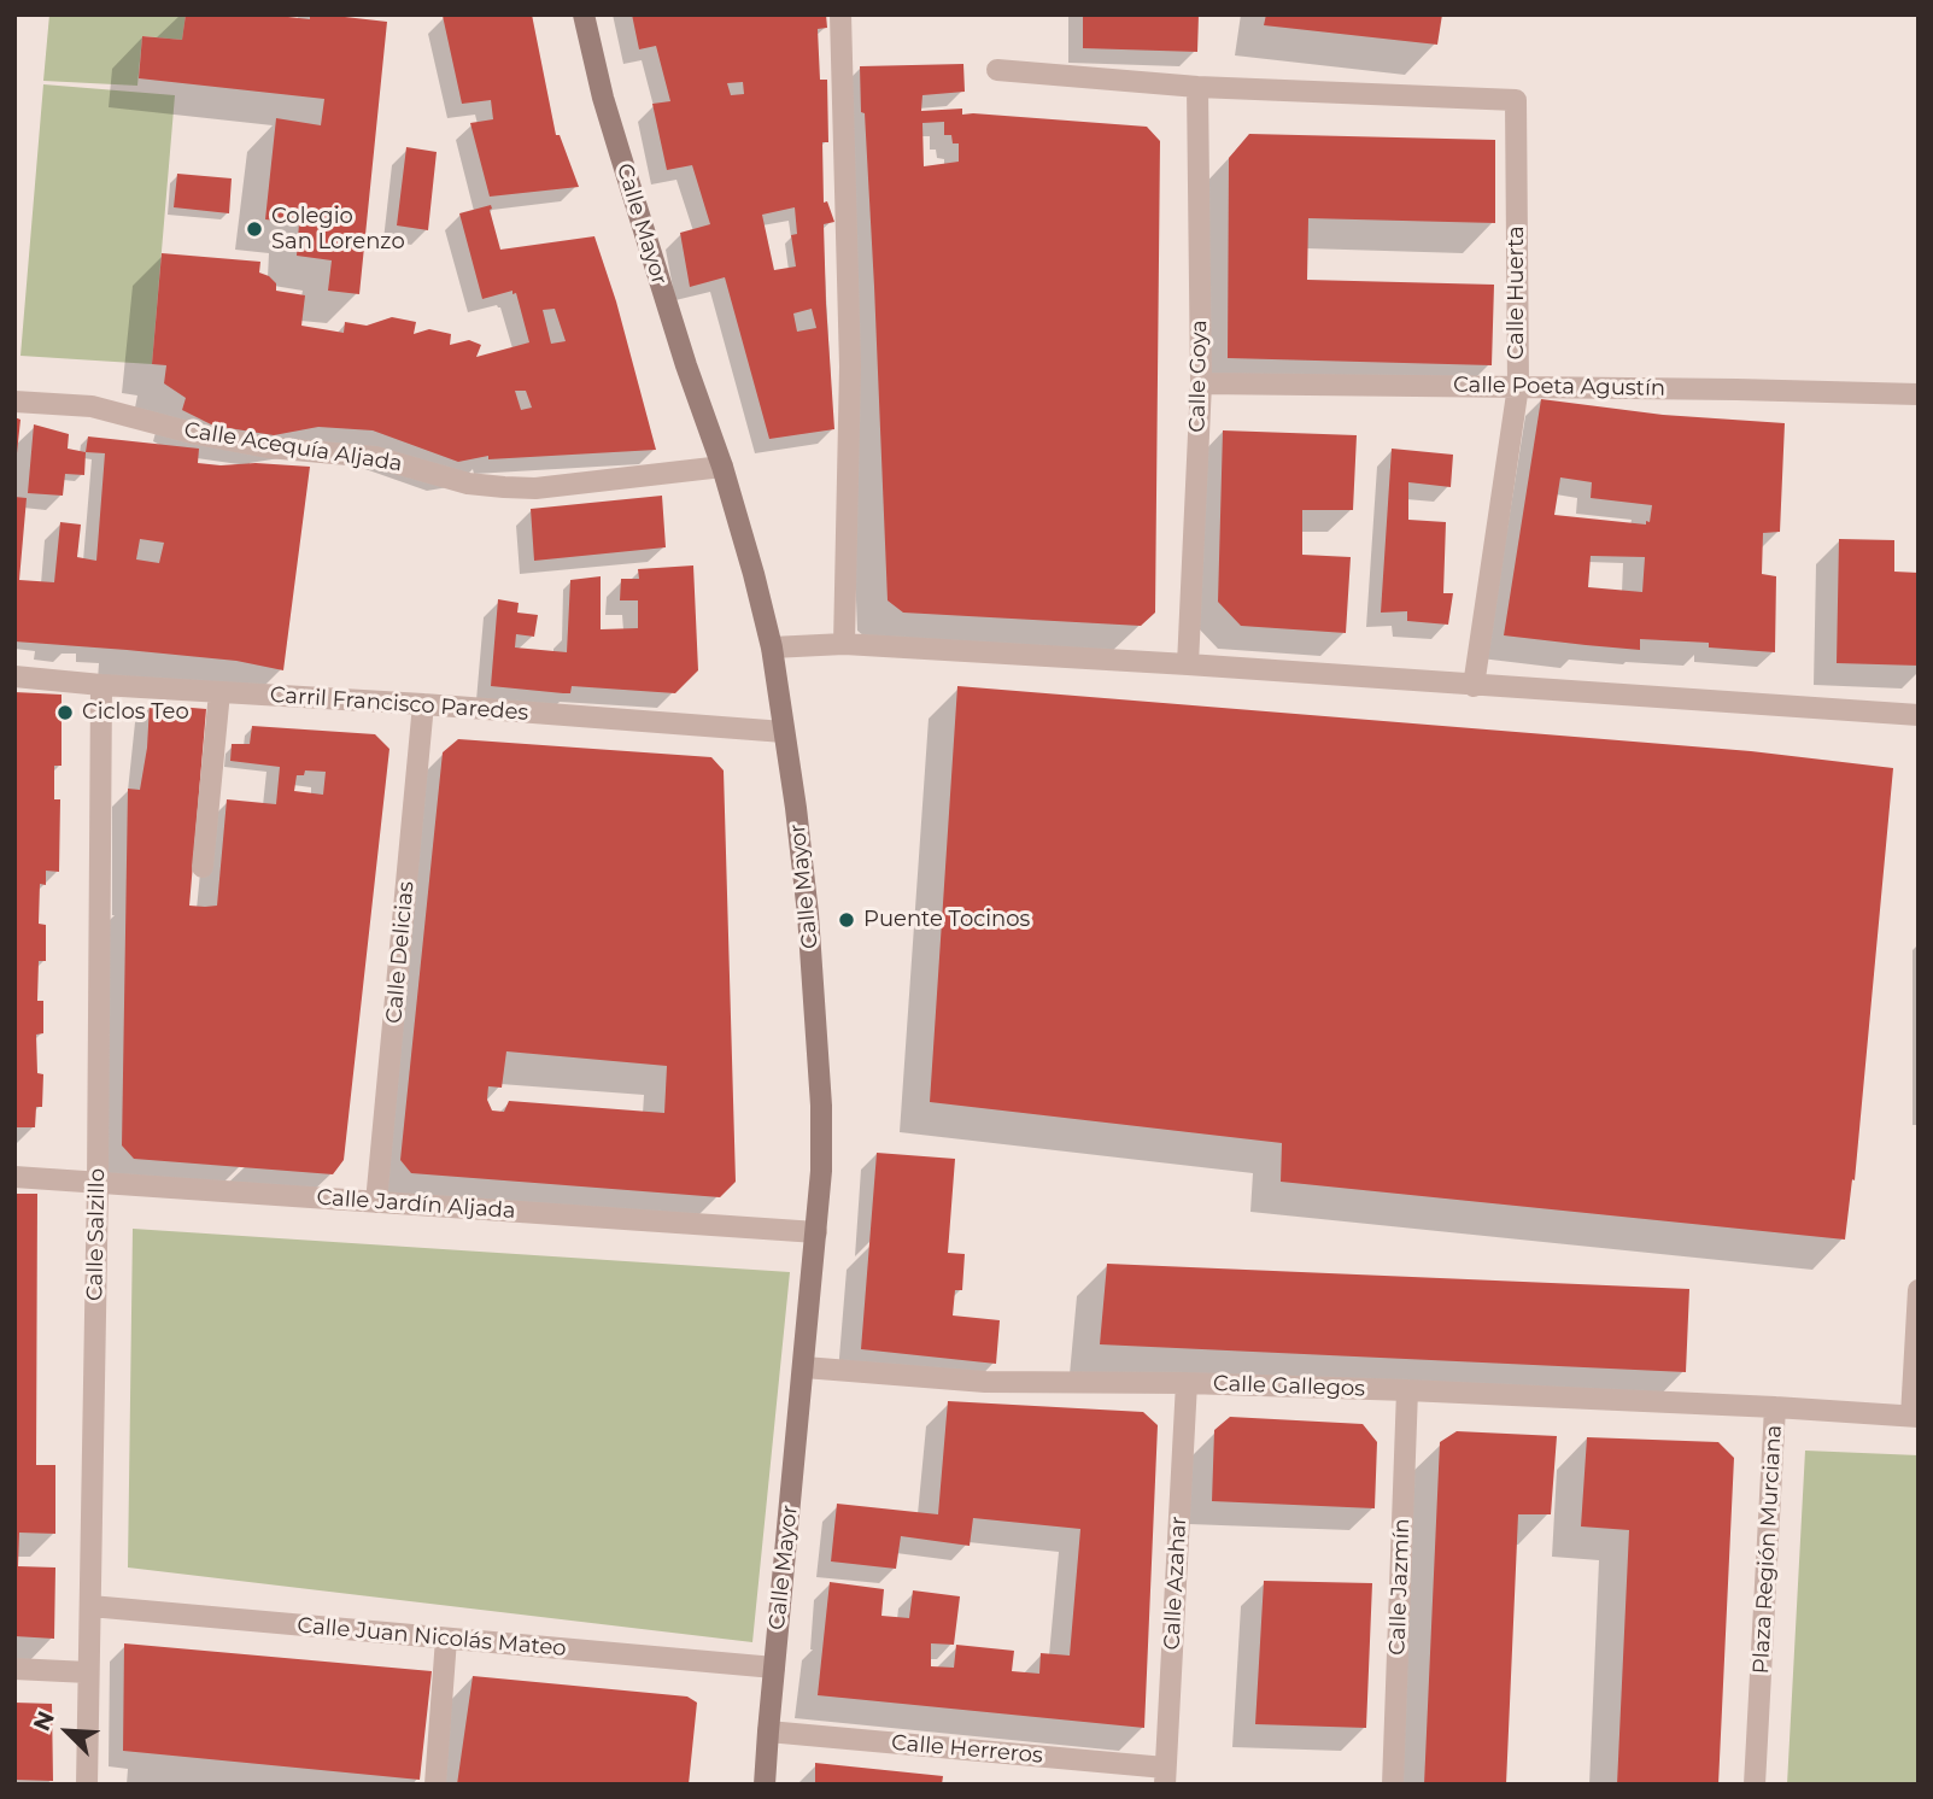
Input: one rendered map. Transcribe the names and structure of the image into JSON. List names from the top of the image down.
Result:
{
  "streets": {
    "main road": ["Calle Mayor"],
    "street": [
      "Calle Huerta",
      "Calle Goya",
      "Calle Poeta Agustín",
      "Calle Acequía Aljada",
      "Carril Francisco Paredes",
      "Calle Delicias",
      "Calle Jardín Aljada",
      "Calle Salzillo",
      "Calle Gallegos",
      "Plaza Región Murciana",
      "Calle Azahar",
      "Calle Jazmín",
      "Calle Juan Nicolás Mateo",
      "Calle Herreros"
    ]
  },
  "crossings": [
    ["Calle Mayor", "Calle Acequía Aljada"],
    ["Calle Mayor", "Carril Francisco Paredes"],
    ["Calle Mayor", "Calle Jardín Aljada"],
    ["Calle Mayor", "Calle Gallegos"],
    ["Calle Mayor", "Calle Juan Nicolás Mateo"],
    ["Calle Mayor", "Calle Herreros"],
    ["Calle Huerta", "Calle Goya"],
    ["Calle Huerta", "Calle Poeta Agustín"],
    ["Calle Goya", "Calle Poeta Agustín"],
    ["Carril Francisco Paredes", "Calle Delicias"],
    ["Carril Francisco Paredes", "Calle Salzillo"],
    ["Calle Delicias", "Calle Jardín Aljada"],
    ["Calle Jardín Aljada", "Calle Salzillo"],
    ["Calle Salzillo", "Calle Juan Nicolás Mateo"],
    ["Calle Gallegos", "Plaza Región Murciana"],
    ["Calle Gallegos", "Calle Azahar"],
    ["Calle Gallegos", "Calle Jazmín"],
    ["Calle Azahar", "Calle Herreros"]
  ],
  "places": ["Colegio San Lorenzo", "Ciclos Teo", "Puente Tocinos"],
  "north": "top left"
}
